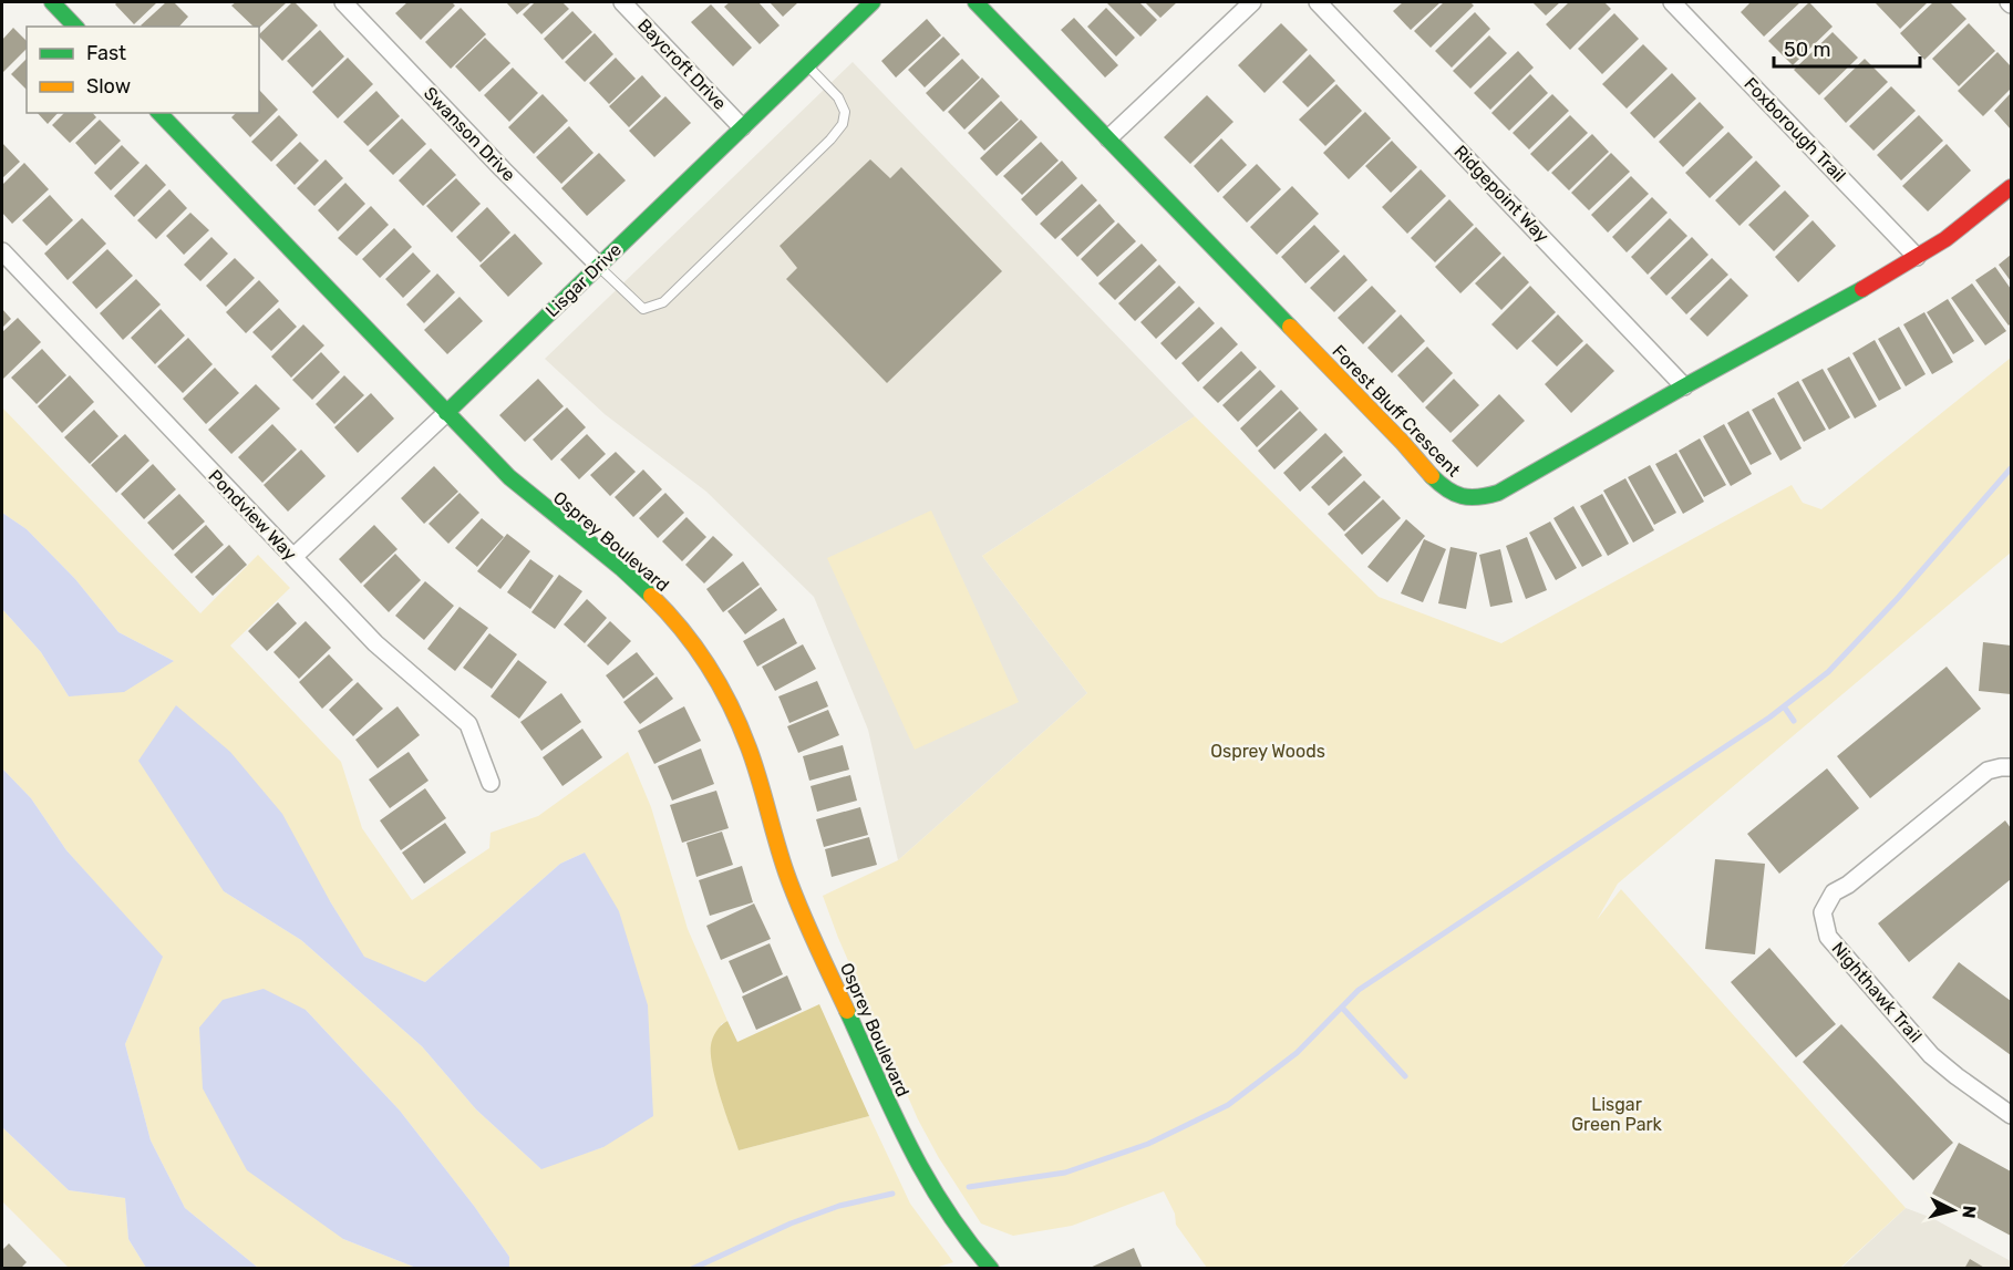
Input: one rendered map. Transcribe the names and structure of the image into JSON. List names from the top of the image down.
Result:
{
  "streets": {
    "street": [
      "Baycroft Drive",
      "Foxborough Trail",
      "Swanson Drive",
      "Ridgepoint Way",
      "Lisgar Drive",
      "Forest Bluff Crescent",
      "Pondview Way",
      "Osprey Boulevard",
      "Nighthawk Trail"
    ]
  },
  "crossings": [
    ["Baycroft Drive", "Lisgar Drive"],
    ["Foxborough Trail", "Forest Bluff Crescent"],
    ["Swanson Drive", "Lisgar Drive"],
    ["Ridgepoint Way", "Forest Bluff Crescent"],
    ["Lisgar Drive", "Pondview Way"],
    ["Lisgar Drive", "Osprey Boulevard"]
  ],
  "parks": ["Osprey Woods", "Lisgar Green Park"],
  "legend": ["Fast", "Slow"],
  "scale_bar": "50 m",
  "north": "right"
}
